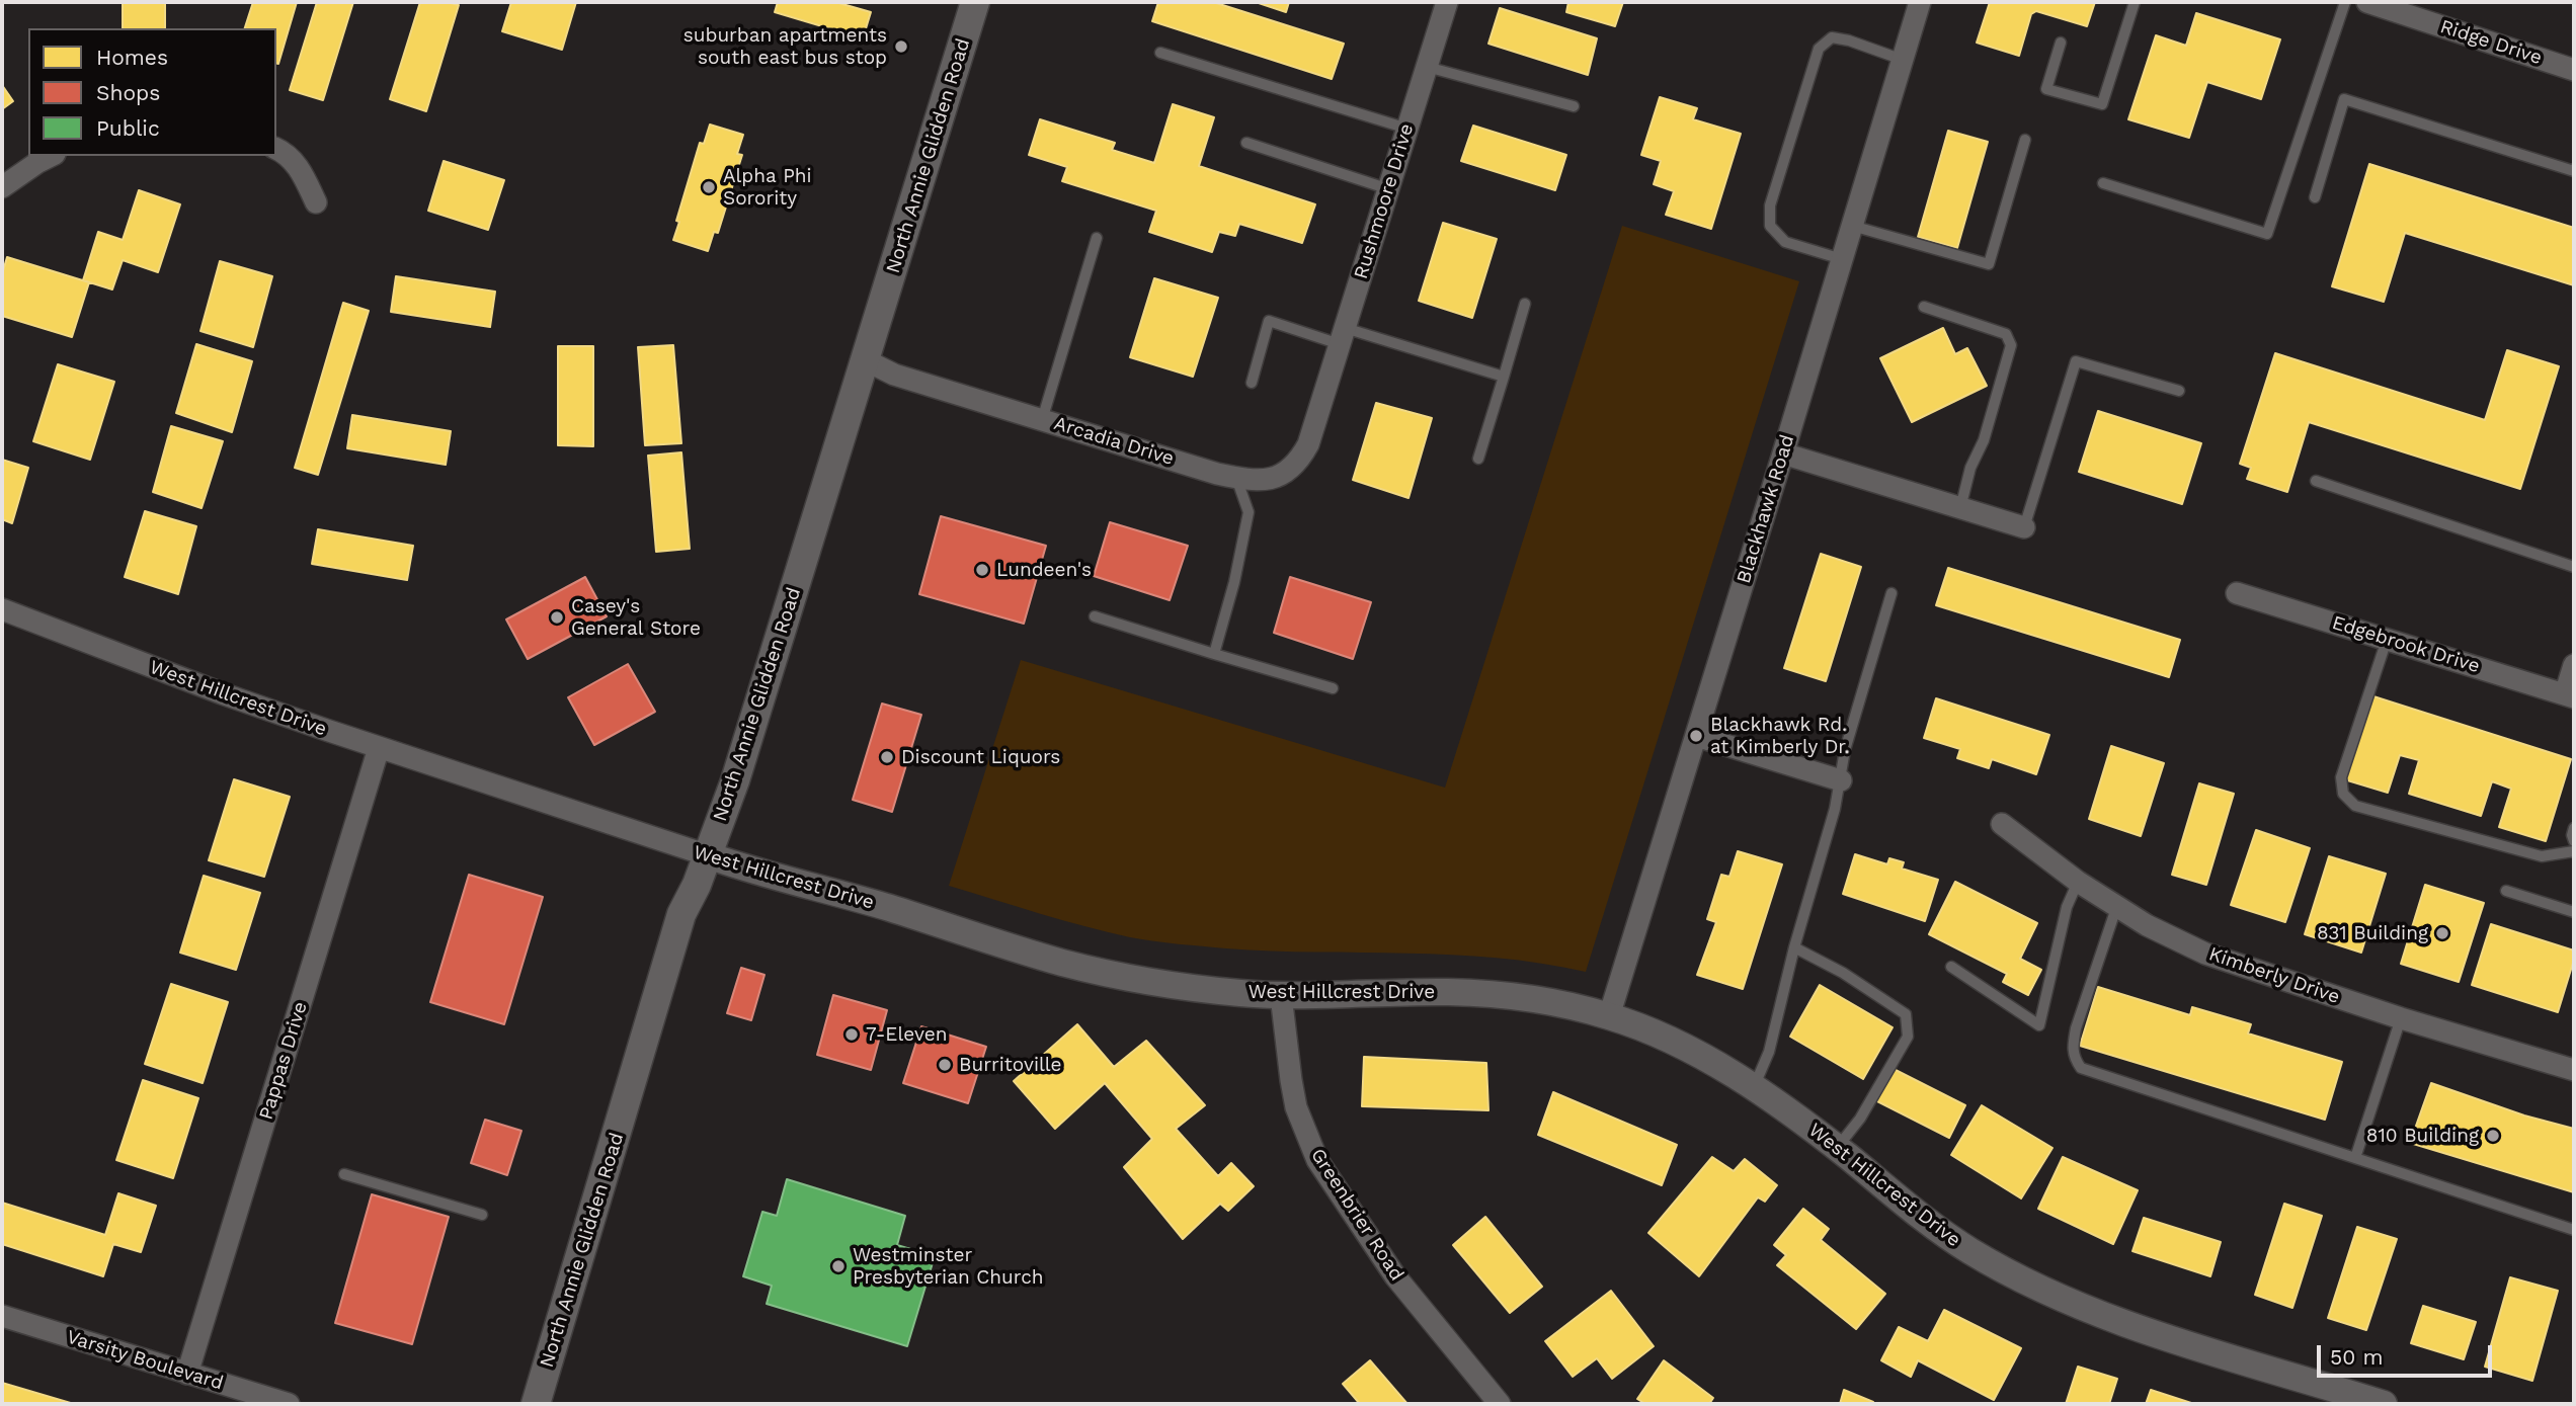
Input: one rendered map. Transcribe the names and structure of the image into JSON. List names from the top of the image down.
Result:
{
  "streets": {
    "main road": ["North Annie Glidden Road"],
    "street": [
      "Ridge Drive",
      "Rushmoore Drive",
      "Arcadia Drive",
      "Blackhawk Road",
      "Edgebrook Drive",
      "West Hillcrest Drive",
      "Kimberly Drive",
      "Pappas Drive",
      "Greenbrier Road",
      "Varsity Boulevard"
    ]
  },
  "crossings": [
    ["North Annie Glidden Road", "Arcadia Drive"],
    ["North Annie Glidden Road", "West Hillcrest Drive"],
    ["Rushmoore Drive", "Arcadia Drive"],
    ["Blackhawk Road", "West Hillcrest Drive"],
    ["West Hillcrest Drive", "Pappas Drive"],
    ["West Hillcrest Drive", "Greenbrier Road"],
    ["Pappas Drive", "Varsity Boulevard"]
  ],
  "places": [
    "suburban apartments south east bus stop",
    "Alpha Phi Sorority",
    "Lundeen's",
    "Casey's General Store",
    "Blackhawk Rd. at Kimberly Dr.",
    "Discount Liquors",
    "831 Building",
    "7-Eleven",
    "Burritoville",
    "810 Building",
    "Westminster Presbyterian Church"
  ],
  "legend": ["Homes", "Shops", "Public"],
  "scale_bar": "50 m"
}
